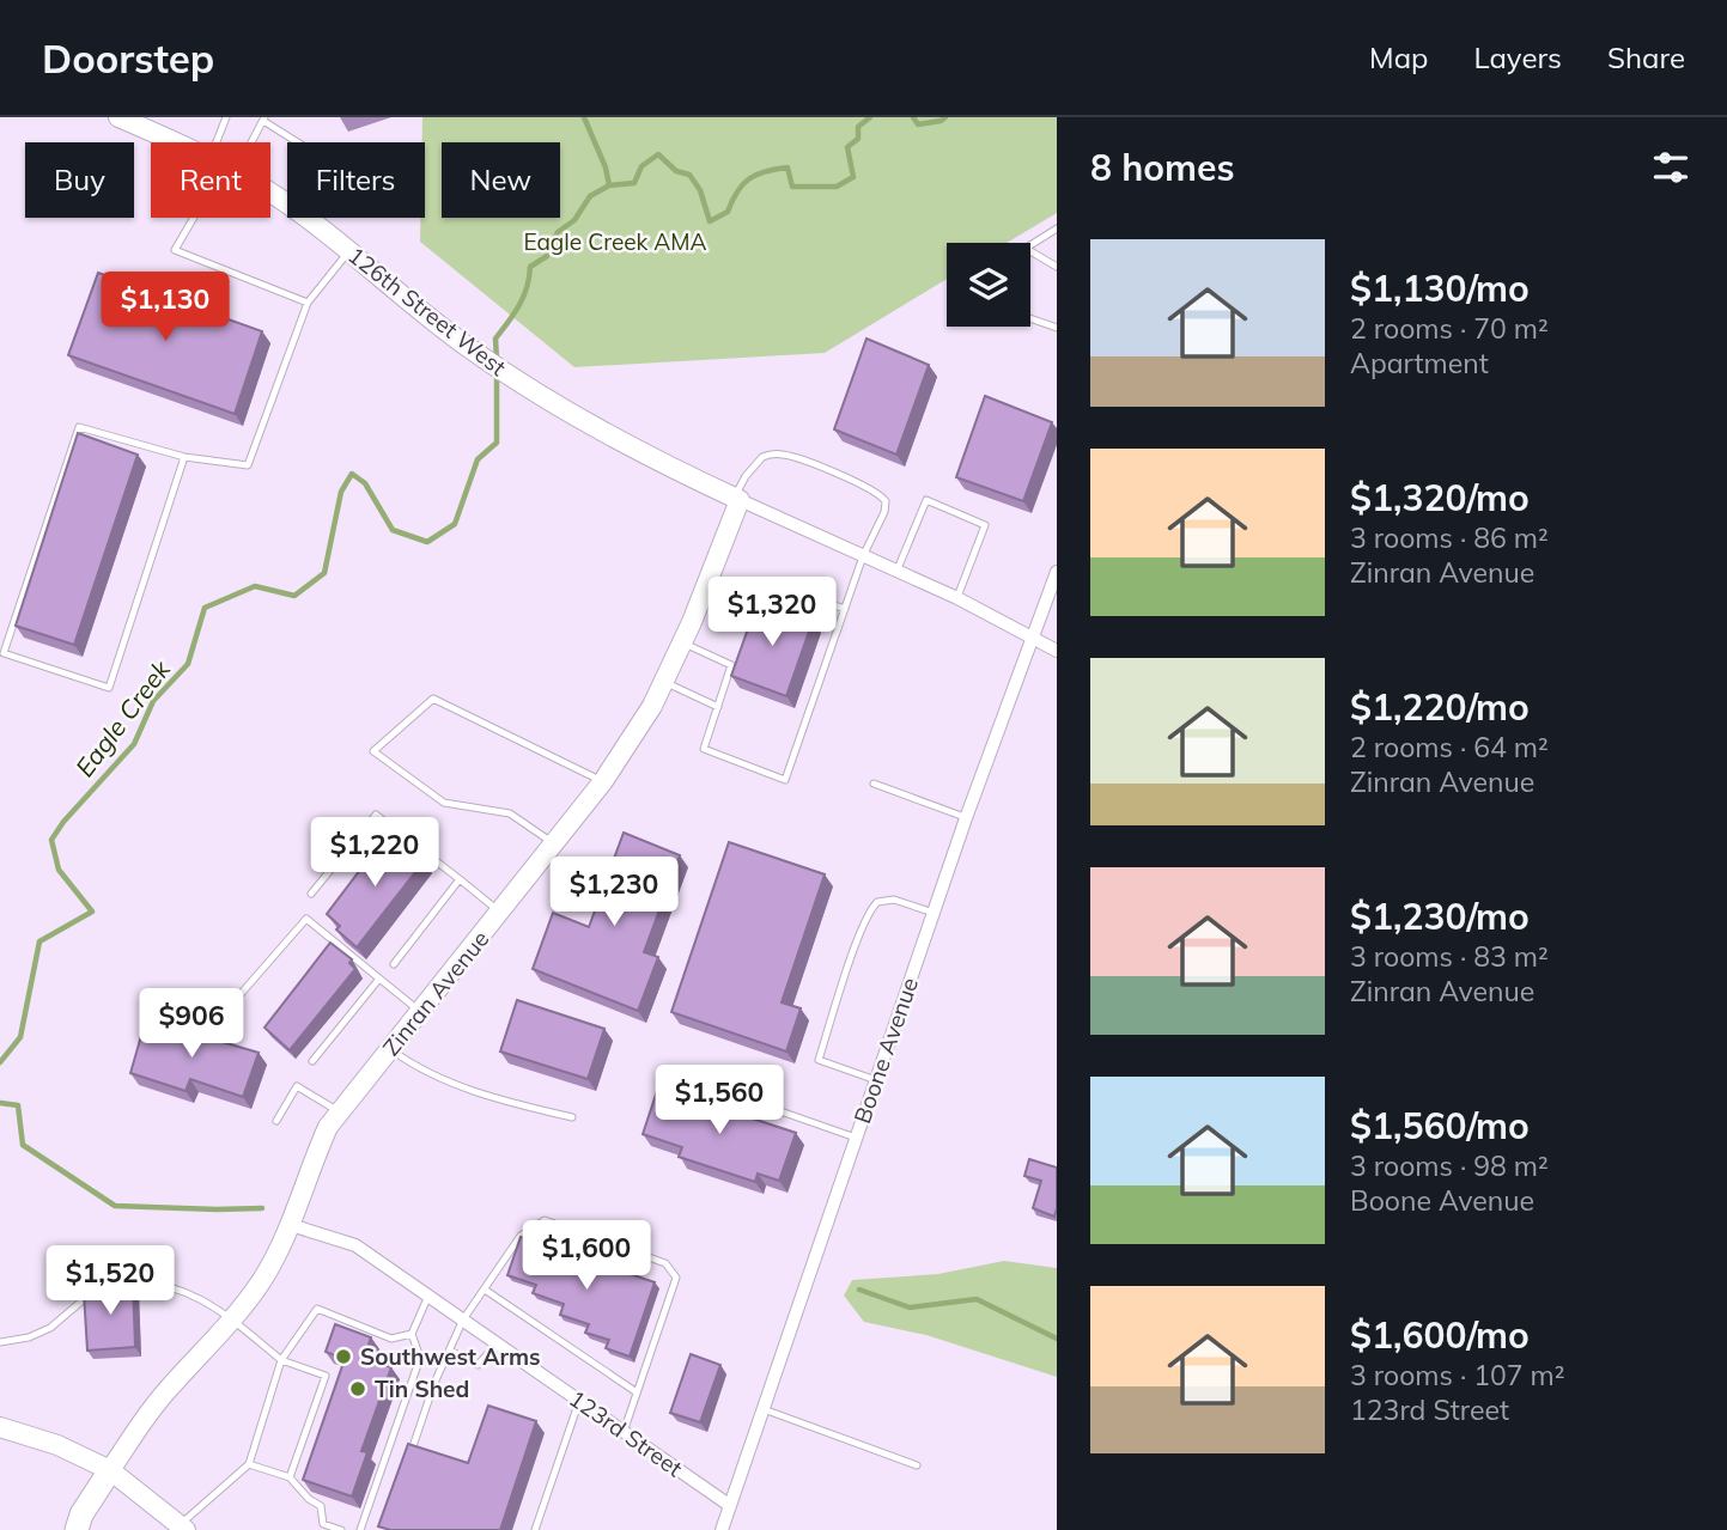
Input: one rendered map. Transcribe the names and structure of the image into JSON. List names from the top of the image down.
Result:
{
  "streets": {
    "street": [
      "126th Street West",
      "Zinran Avenue",
      "Boone Avenue",
      "123rd Street"
    ]
  },
  "crossings": [
    ["126th Street West", "Zinran Avenue"],
    ["Zinran Avenue", "123rd Street"],
    ["Boone Avenue", "123rd Street"]
  ],
  "water": ["Eagle Creek"],
  "parks": ["Eagle Creek AMA"],
  "places": ["Southwest Arms", "Tin Shed"],
  "page": {
    "header": "Doorstep",
    "nav": ["Map", "Layers", "Share"],
    "heading": "8 homes",
    "chip": [
      "Buy",
      "Rent",
      "Filters",
      "New"
    ],
    "list": [
      {
        "name": "$1,130/mo",
        "note": "2 rooms · 70 m² · Apartment"
      },
      {
        "name": "$1,320/mo",
        "note": "3 rooms · 86 m² · Zinran Avenue"
      },
      {
        "name": "$1,220/mo",
        "note": "2 rooms · 64 m² · Zinran Avenue"
      },
      {
        "name": "$1,230/mo",
        "note": "3 rooms · 83 m² · Zinran Avenue"
      },
      {
        "name": "$1,560/mo",
        "note": "3 rooms · 98 m² · Boone Avenue"
      },
      {
        "name": "$1,600/mo",
        "note": "3 rooms · 107 m² · 123rd Street"
      }
    ],
    "price": [
      "$1,130",
      "$1,320",
      "$1,220",
      "$1,230",
      "$906",
      "$1,560",
      "$1,600",
      "$1,520"
    ]
  }
}
